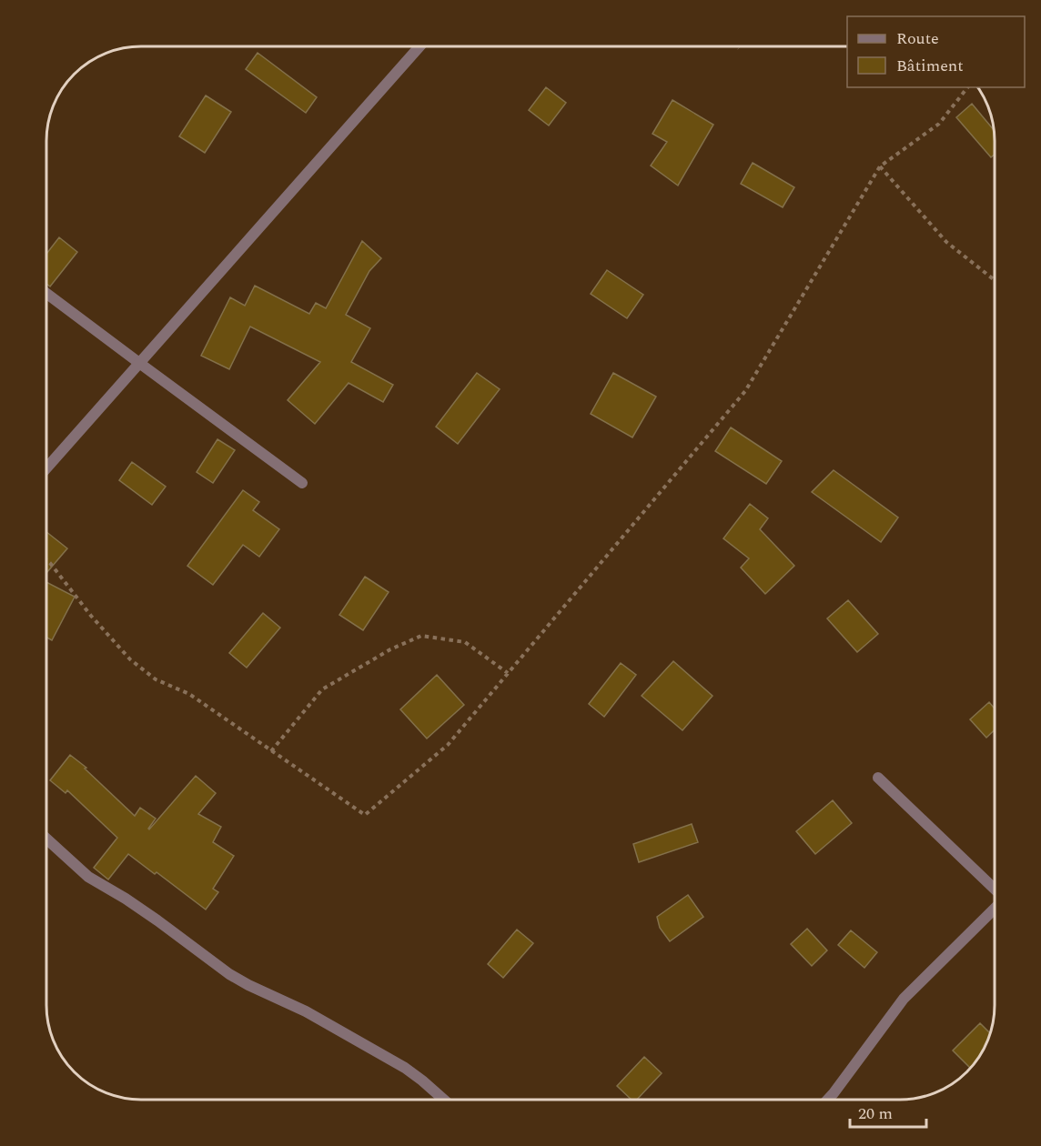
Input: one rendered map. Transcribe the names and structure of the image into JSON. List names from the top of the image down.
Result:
{
  "legend": ["Route", "Bâtiment"],
  "scale_bar": "20 m"
}
